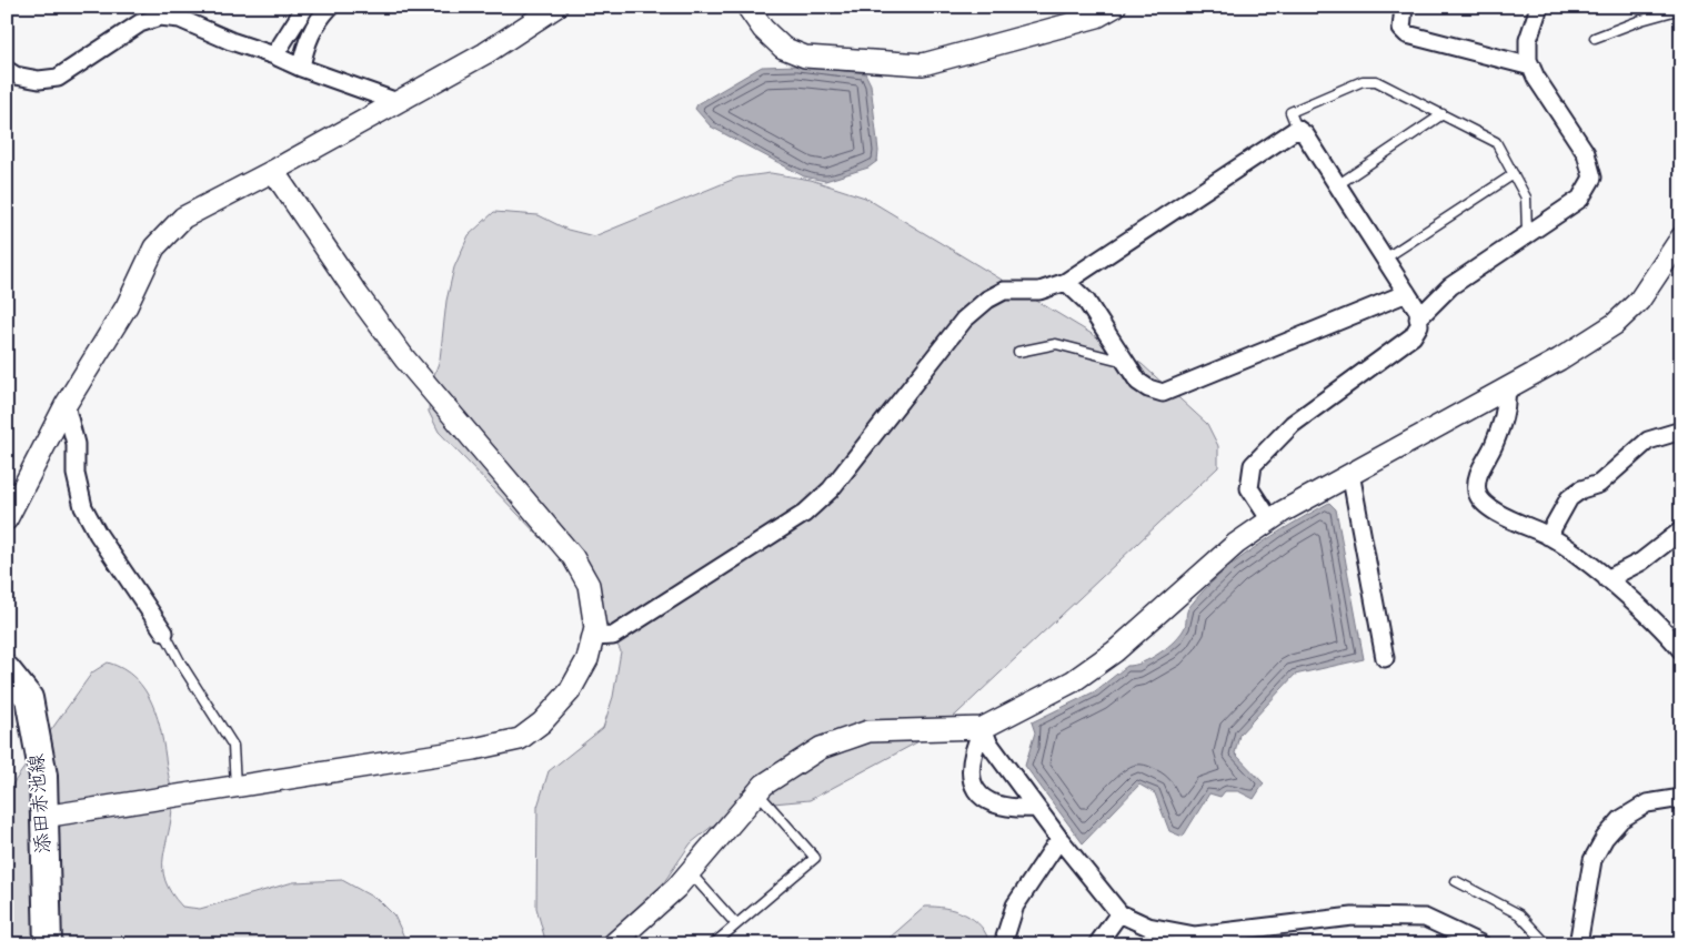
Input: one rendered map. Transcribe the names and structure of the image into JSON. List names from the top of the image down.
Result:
{
  "streets": {
    "main road": ["添田赤池線"]
  }
}
